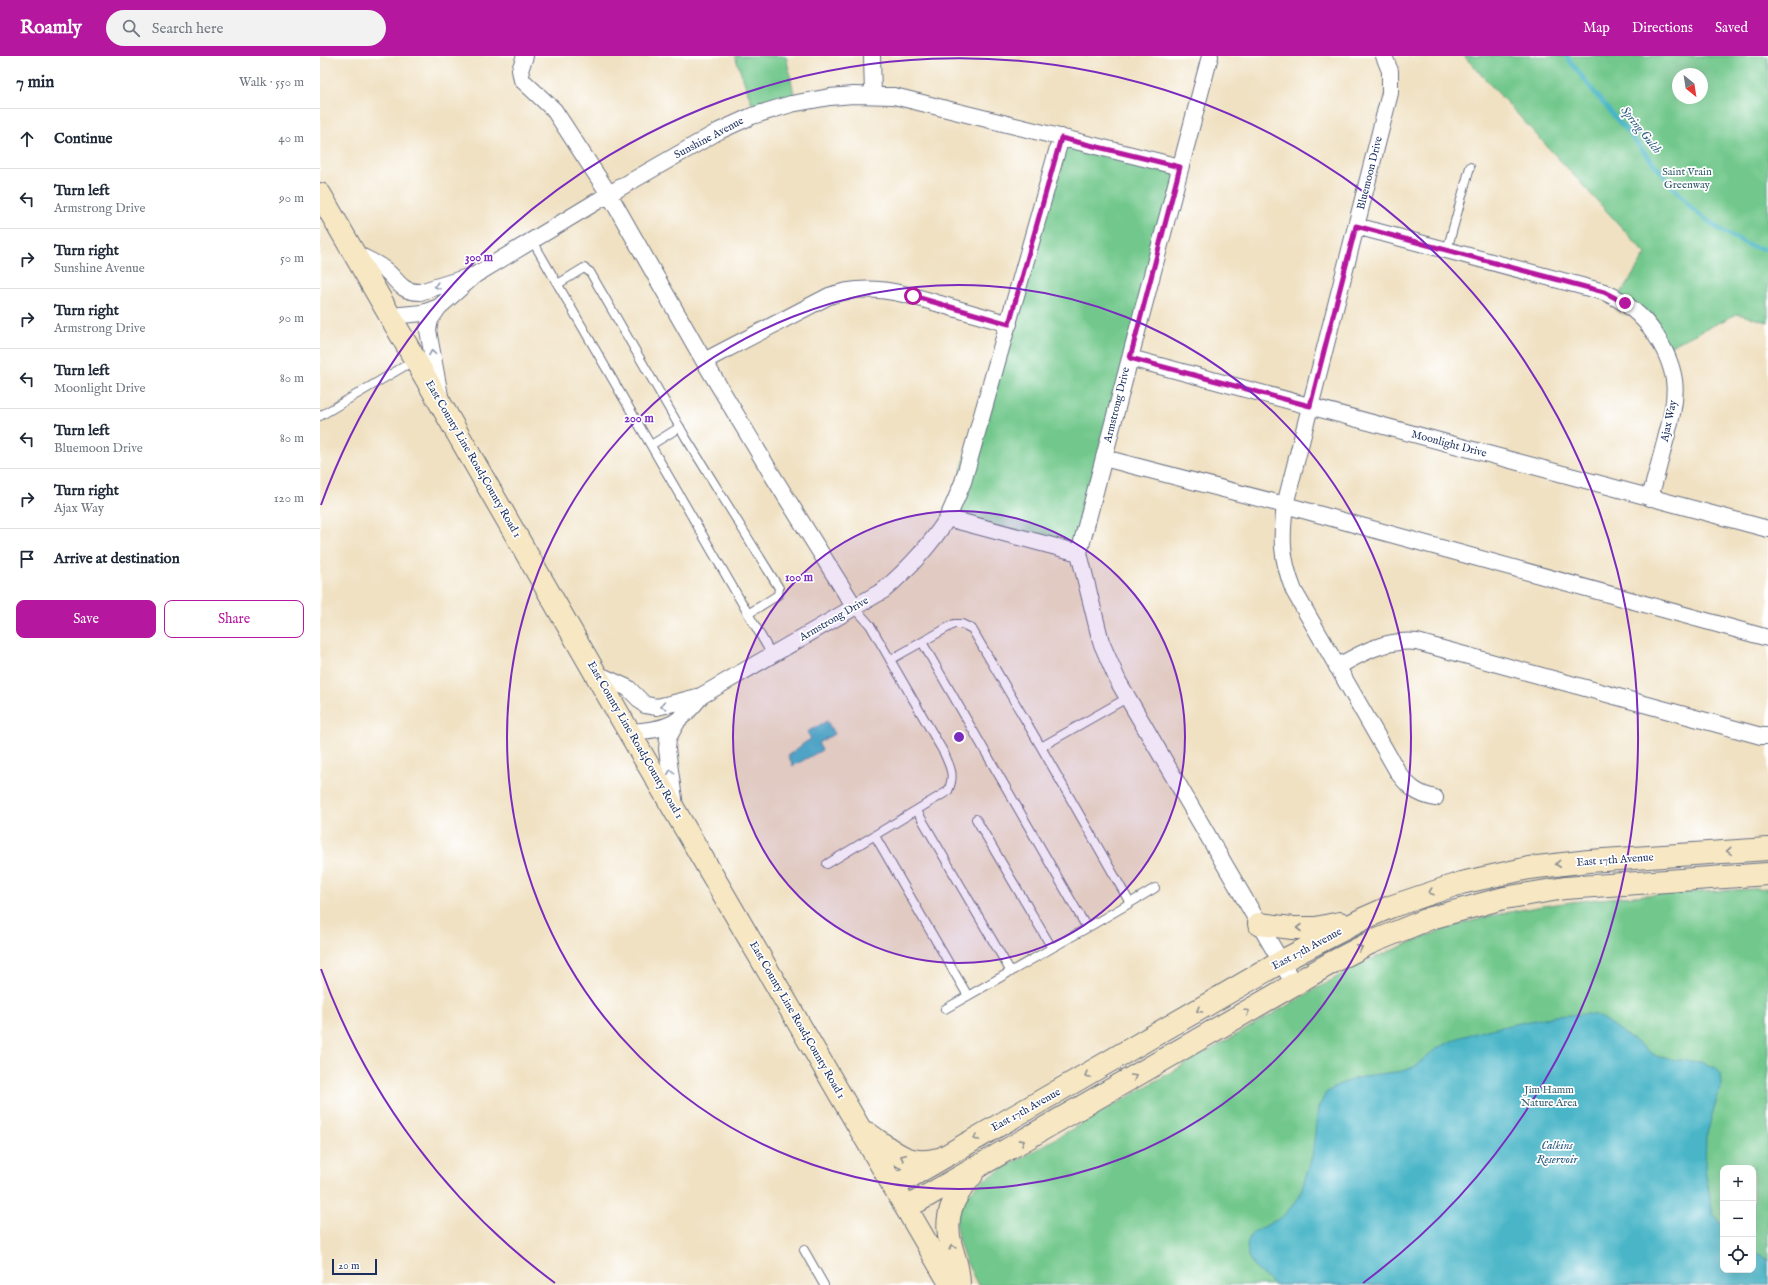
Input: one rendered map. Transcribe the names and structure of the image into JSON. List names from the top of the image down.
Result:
{
  "streets": {
    "main road": ["East County Line Road;County Road 1", "East 17th Avenue"],
    "street": [
      "Sunshine Avenue",
      "Bluemoon Drive",
      "Armstrong Drive",
      "Ajax Way",
      "Moonlight Drive"
    ]
  },
  "crossings": [
    ["Sunshine Avenue", "Armstrong Drive"],
    ["Sunshine Avenue", "East County Line Road;County Road 1"],
    ["Bluemoon Drive", "Ajax Way"],
    ["Bluemoon Drive", "Moonlight Drive"],
    ["Armstrong Drive", "Moonlight Drive"],
    ["Armstrong Drive", "East County Line Road;County Road 1"],
    ["Ajax Way", "Moonlight Drive"],
    ["East County Line Road;County Road 1", "East 17th Avenue"]
  ],
  "water": ["Spring Gulch", "Calkins Reservoir"],
  "parks": ["Saint Vrain Greenway", "Jim Hamm Nature Area"],
  "scale_bar": "20 m",
  "north": "bottom right",
  "page": {
    "header": "Roamly",
    "search": "Search here",
    "nav": ["Map", "Directions", "Saved"],
    "heading": ["7 min", "Walk · 550 m"],
    "list": [
      ["Continue", "40 m"],
      ["Turn left", "Armstrong Drive", "90 m"],
      ["Turn right", "Sunshine Avenue", "50 m"],
      ["Turn right", "Armstrong Drive", "90 m"],
      ["Turn left", "Moonlight Drive", "80 m"],
      ["Turn left", "Bluemoon Drive", "80 m"],
      ["Turn right", "Ajax Way", "120 m"],
      "Arrive at destination"
    ],
    "buttons": ["Save", "Share"],
    "map_buttons": ["+", "−"],
    "scale": "20 m"
  },
  "rings": ["300 m", "200 m", "100 m"]
}
